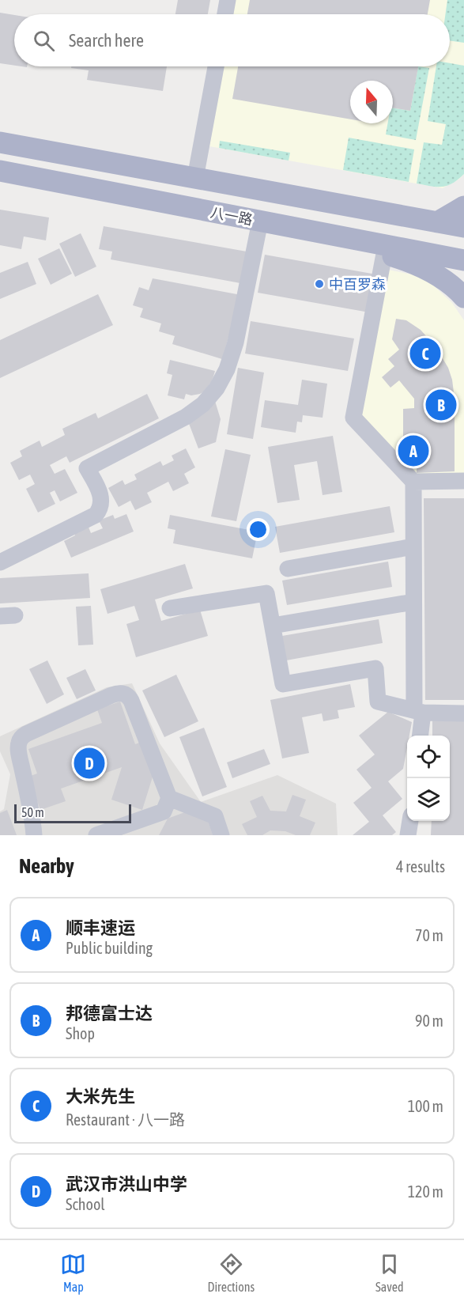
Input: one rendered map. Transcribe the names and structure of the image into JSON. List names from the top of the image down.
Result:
{
  "streets": {
    "main road": ["八一路"]
  },
  "places": ["中百罗森"],
  "scale_bar": "50 m",
  "north": "top",
  "page": {
    "search": "Search here",
    "pins": [
      "C",
      "B",
      "A",
      "D"
    ],
    "scale": "50 m",
    "heading": ["Nearby", "4 results"],
    "list": [
      {
        "mark": "A",
        "name": "顺丰速运",
        "note": "Public building",
        "value": "70 m"
      },
      {
        "mark": "B",
        "name": "邦德富士达",
        "note": "Shop",
        "value": "90 m"
      },
      {
        "mark": "C",
        "name": "大米先生",
        "note": "Restaurant · 八一路",
        "value": "100 m"
      },
      {
        "mark": "D",
        "name": "武汉市洪山中学",
        "note": "School",
        "value": "120 m"
      }
    ],
    "nav": ["Map", "Directions", "Saved"]
  }
}
